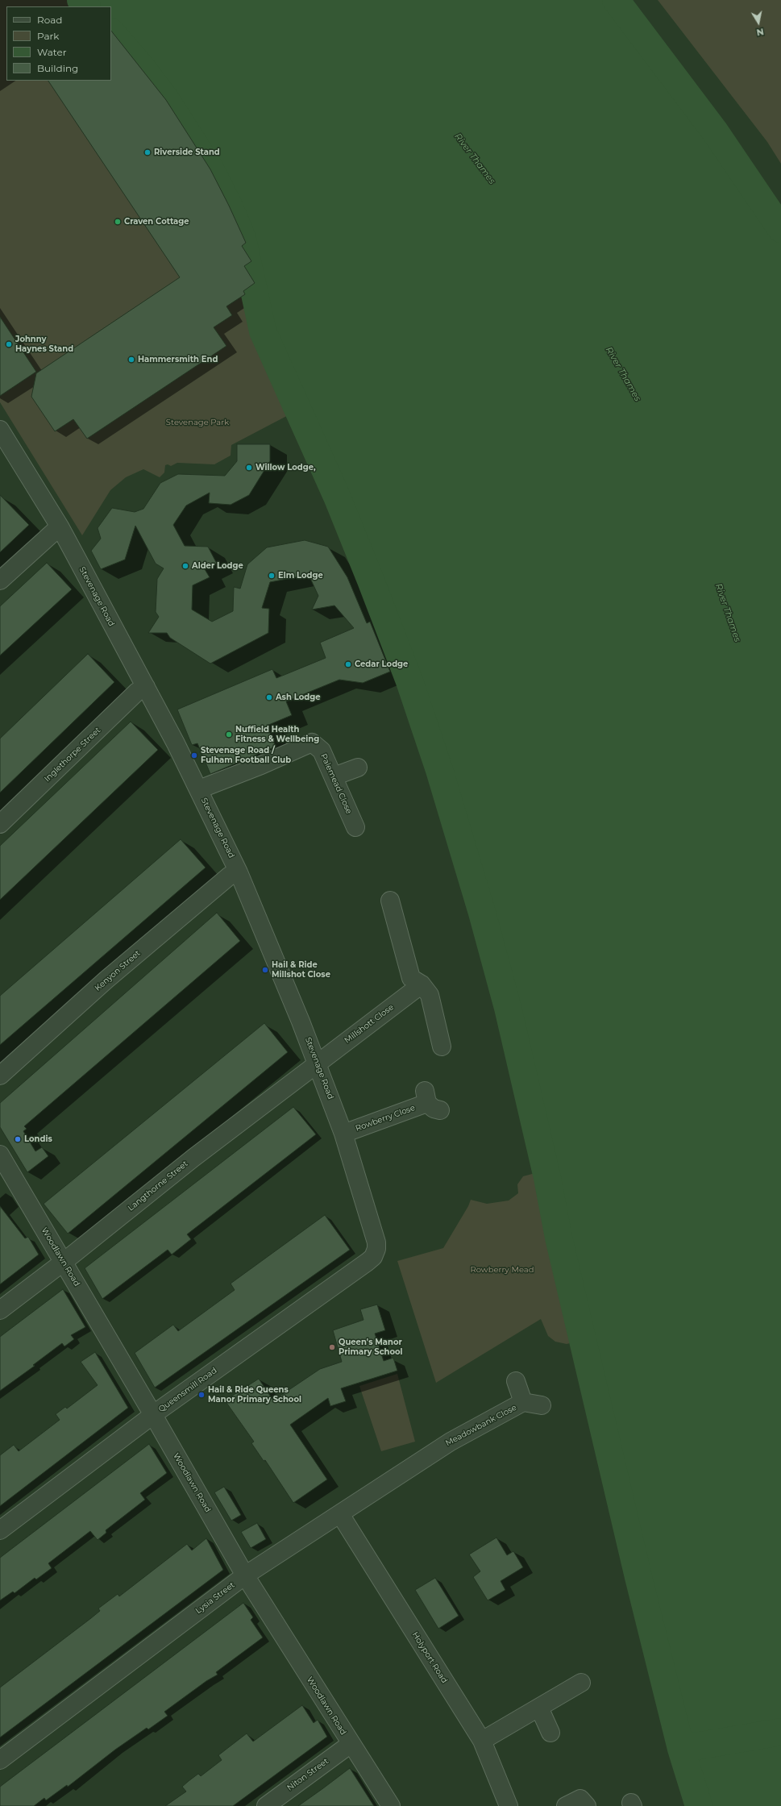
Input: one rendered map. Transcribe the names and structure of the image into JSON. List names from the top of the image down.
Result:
{
  "streets": {
    "street": [
      "Stevenage Road",
      "Inglethorpe Street",
      "Palemead Close",
      "Kenyon Street",
      "Millshott Close",
      "Rowberry Close",
      "Langthorne Street",
      "Woodlawn Road",
      "Queensmill Road",
      "Meadowbank Close",
      "Lysia Street",
      "Holyport Road",
      "Niton Street"
    ]
  },
  "crossings": [
    ["Stevenage Road", "Inglethorpe Street"],
    ["Stevenage Road", "Palemead Close"],
    ["Stevenage Road", "Kenyon Street"],
    ["Stevenage Road", "Millshott Close"],
    ["Stevenage Road", "Rowberry Close"],
    ["Stevenage Road", "Langthorne Street"],
    ["Stevenage Road", "Queensmill Road"],
    ["Millshott Close", "Langthorne Street"],
    ["Langthorne Street", "Woodlawn Road"],
    ["Woodlawn Road", "Queensmill Road"],
    ["Woodlawn Road", "Lysia Street"],
    ["Woodlawn Road", "Niton Street"],
    ["Meadowbank Close", "Lysia Street"],
    ["Lysia Street", "Holyport Road"]
  ],
  "water": ["River Thames"],
  "parks": ["Stevenage Park", "Rowberry Mead"],
  "places": [
    "Riverside Stand",
    "Craven Cottage",
    "Johnny Haynes Stand",
    "Hammersmith End",
    "Willow Lodge,",
    "Alder Lodge",
    "Elm Lodge",
    "Cedar Lodge",
    "Ash Lodge",
    "Nuffield Health Fitness & Wellbeing",
    "Stevenage Road / Fulham Football Club",
    "Hail & Ride Millshot Close",
    "Londis",
    "Queen's Manor Primary School",
    "Hail & Ride Queens Manor Primary School"
  ],
  "legend": [
    "Road",
    "Park",
    "Water",
    "Building"
  ],
  "north": "bottom"
}
